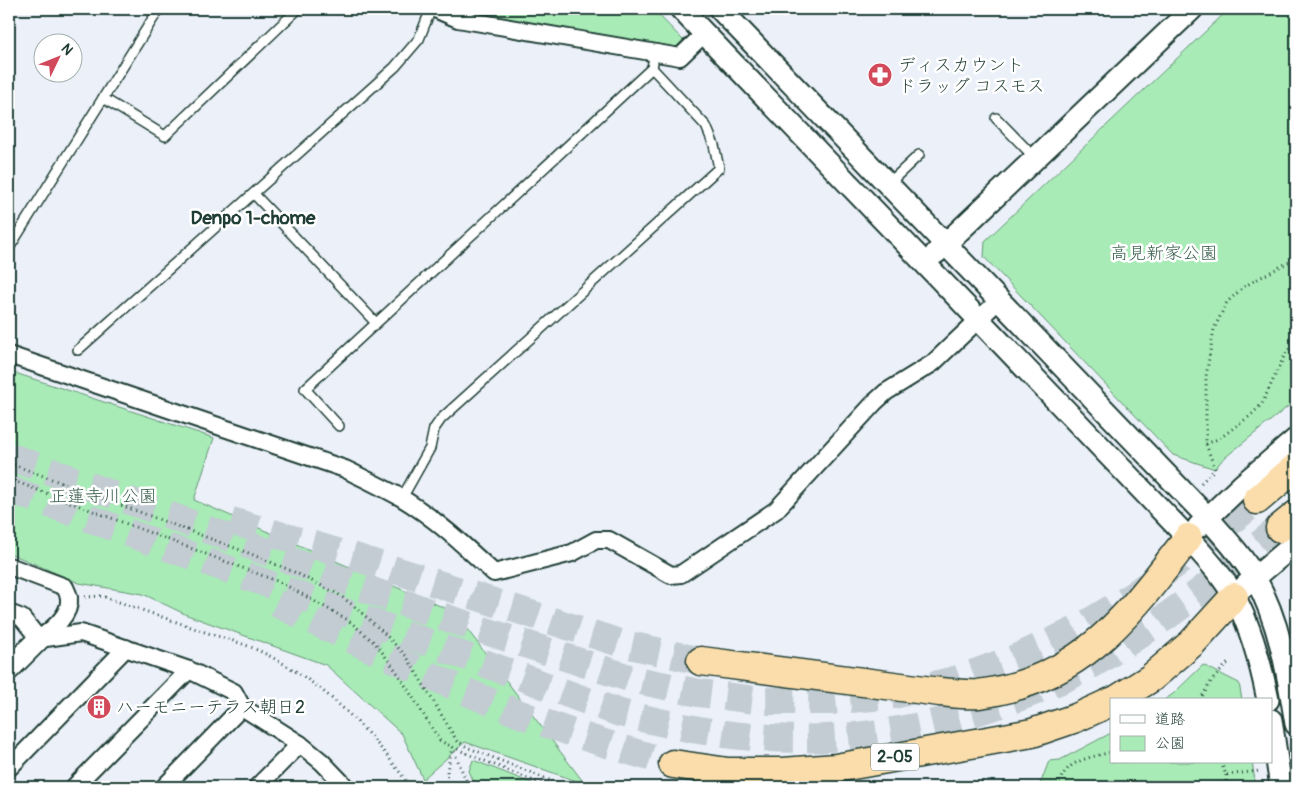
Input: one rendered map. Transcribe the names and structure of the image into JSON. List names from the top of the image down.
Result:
{
  "streets": {
    "highway": ["2-05"]
  },
  "districts": ["Denpo 1-chome"],
  "parks": ["高見新家公園", "正蓮寺川公園"],
  "places": {
    "pharmacy": ["ディスカウント ドラッグ コスモス"],
    "building": ["ハーモニーテラス朝日2"]
  },
  "legend": ["道路", "公園"],
  "north": "top right"
}
